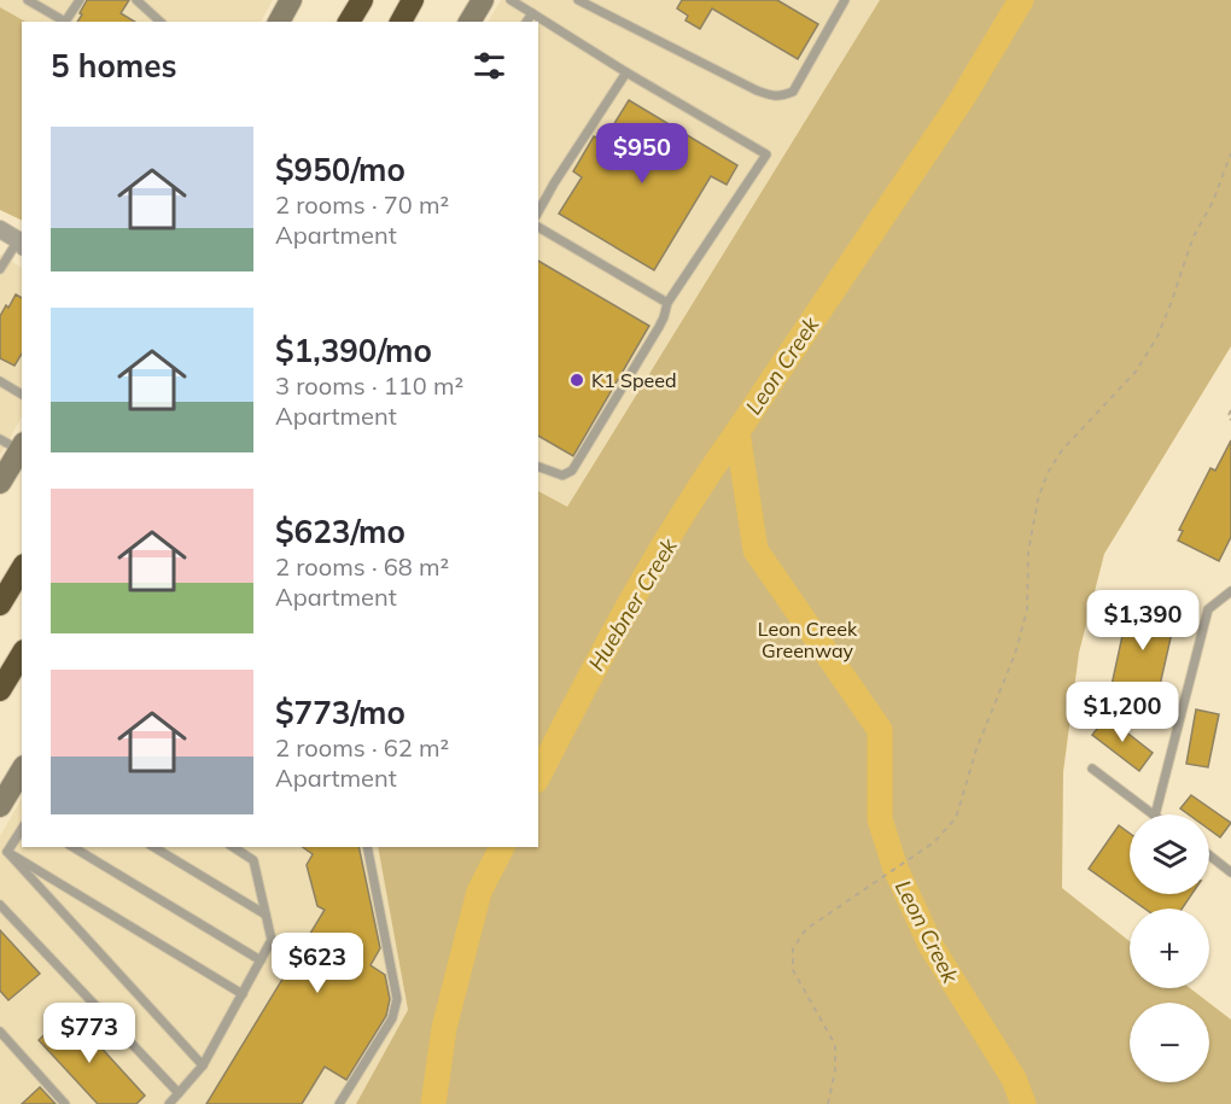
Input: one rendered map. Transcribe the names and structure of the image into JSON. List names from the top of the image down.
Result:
{
  "water": ["Leon Creek", "Huebner Creek"],
  "parks": ["Leon Creek Greenway"],
  "places": ["K1 Speed"],
  "page": {
    "heading": "5 homes",
    "list": [
      {
        "name": "$950/mo",
        "note": "2 rooms · 70 m² · Apartment"
      },
      {
        "name": "$1,390/mo",
        "note": "3 rooms · 110 m² · Apartment"
      },
      {
        "name": "$623/mo",
        "note": "2 rooms · 68 m² · Apartment"
      },
      {
        "name": "$773/mo",
        "note": "2 rooms · 62 m² · Apartment"
      }
    ],
    "price": [
      "$950",
      "$1,390",
      "$1,200",
      "$623",
      "$773"
    ],
    "map_buttons": ["+", "−"]
  }
}
